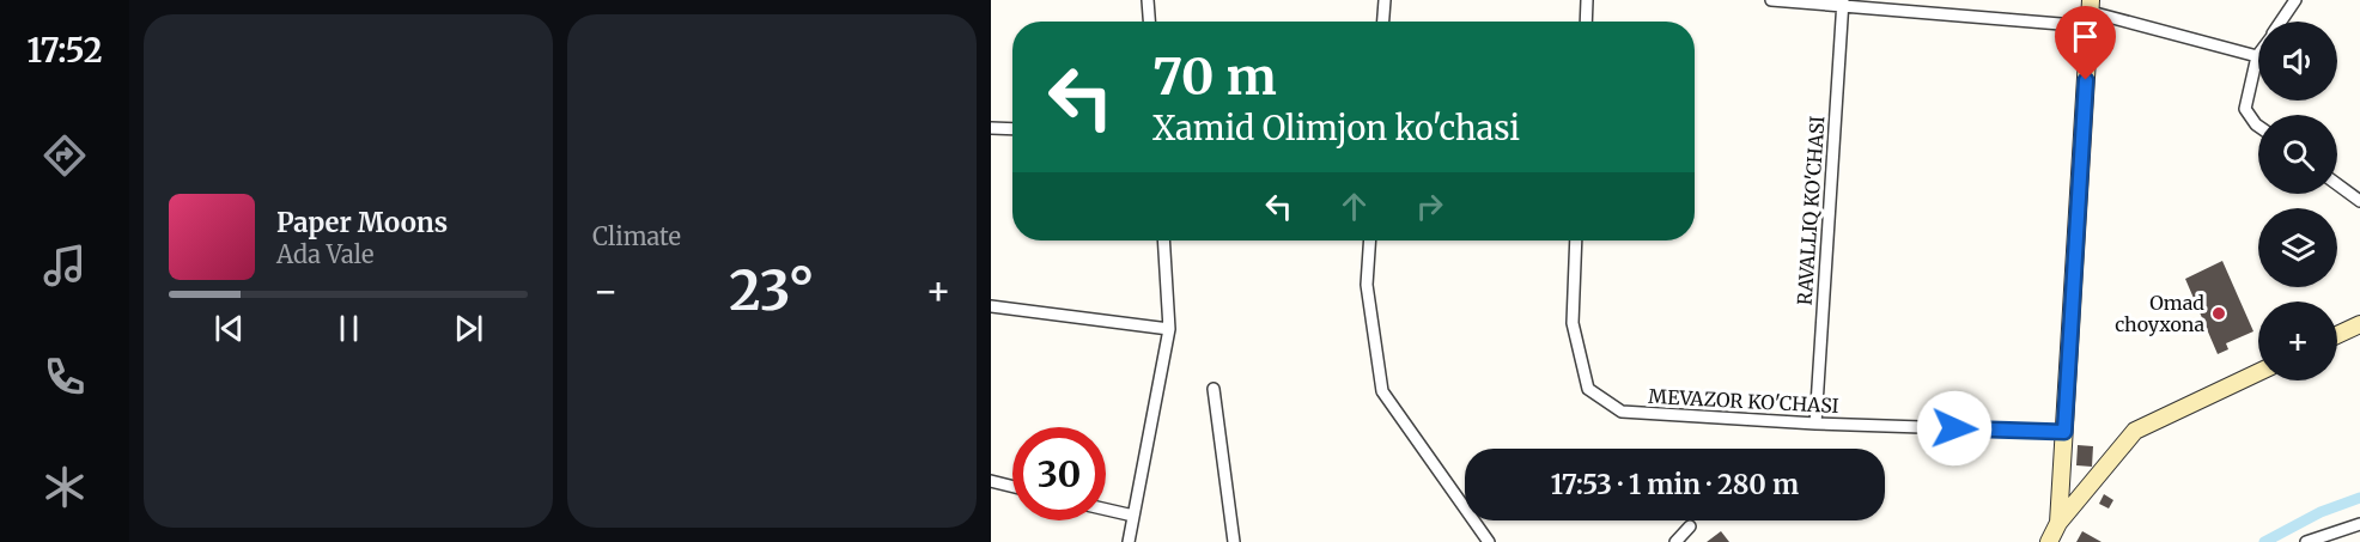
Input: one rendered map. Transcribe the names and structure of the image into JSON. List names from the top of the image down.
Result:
{
  "streets": {
    "street": ["RAVALLIQ KO'CHASI", "MEVAZOR KO'CHASI"]
  },
  "crossings": [
    ["RAVALLIQ KO'CHASI", "MEVAZOR KO'CHASI"]
  ],
  "places": ["Omad choyxona"],
  "page": {
    "tabs": "17:52",
    "tile": "Climate",
    "map_buttons": "+",
    "turn": ["70 m", "Xamid Olimjon ko'chasi"],
    "song": ["Paper Moons", "Ada Vale"],
    "heat": ["−", "23°", "+"],
    "limit": "30",
    "trip": "17:53 · 1 min · 280 m"
  }
}
